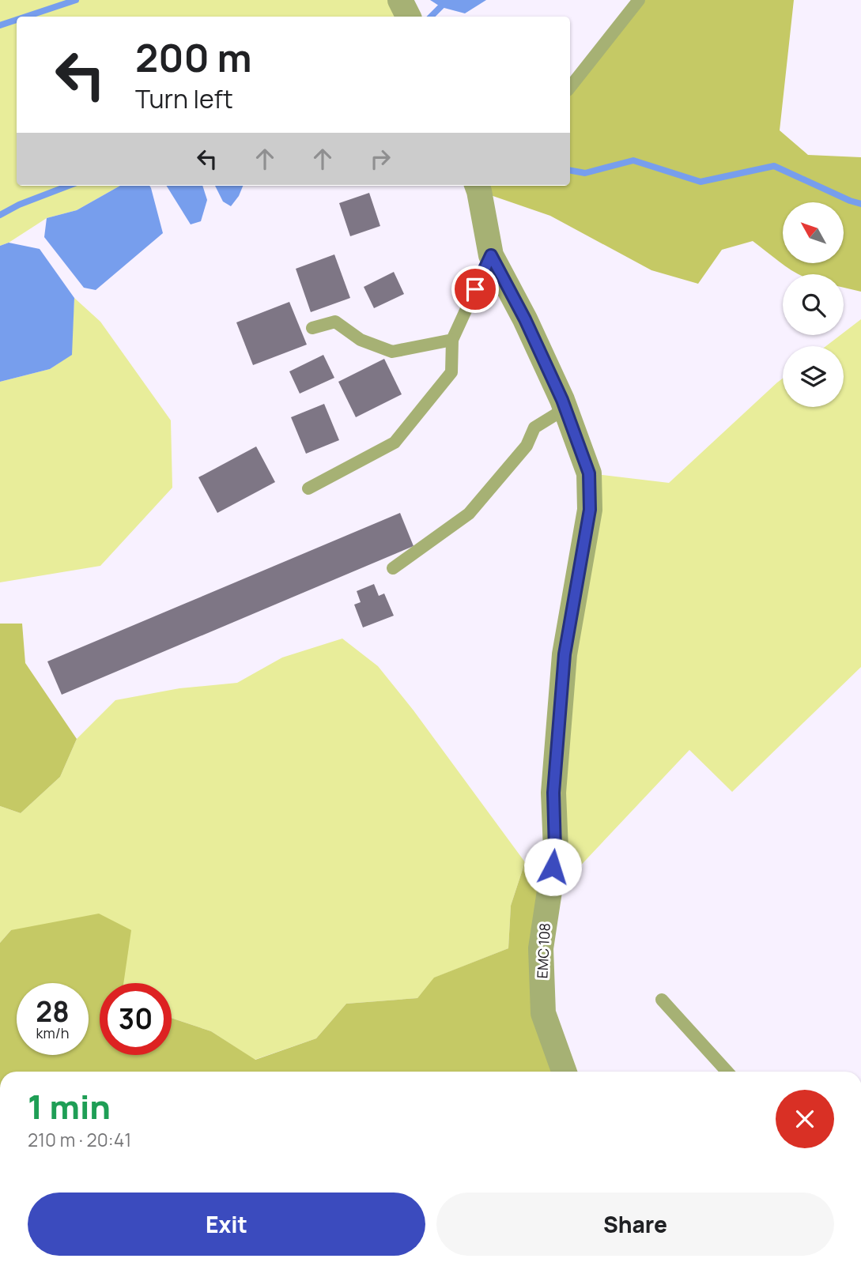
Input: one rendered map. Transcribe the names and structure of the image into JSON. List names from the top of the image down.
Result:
{
  "streets": {
    "street": ["EMC 108"]
  },
  "north": "top left",
  "page": {
    "turn": ["200 m", "Turn left"],
    "speed": "28 km/h",
    "limit": "30",
    "heading": ["1 min", "210 m · 20:41"],
    "buttons": ["Exit", "Share"]
  }
}
